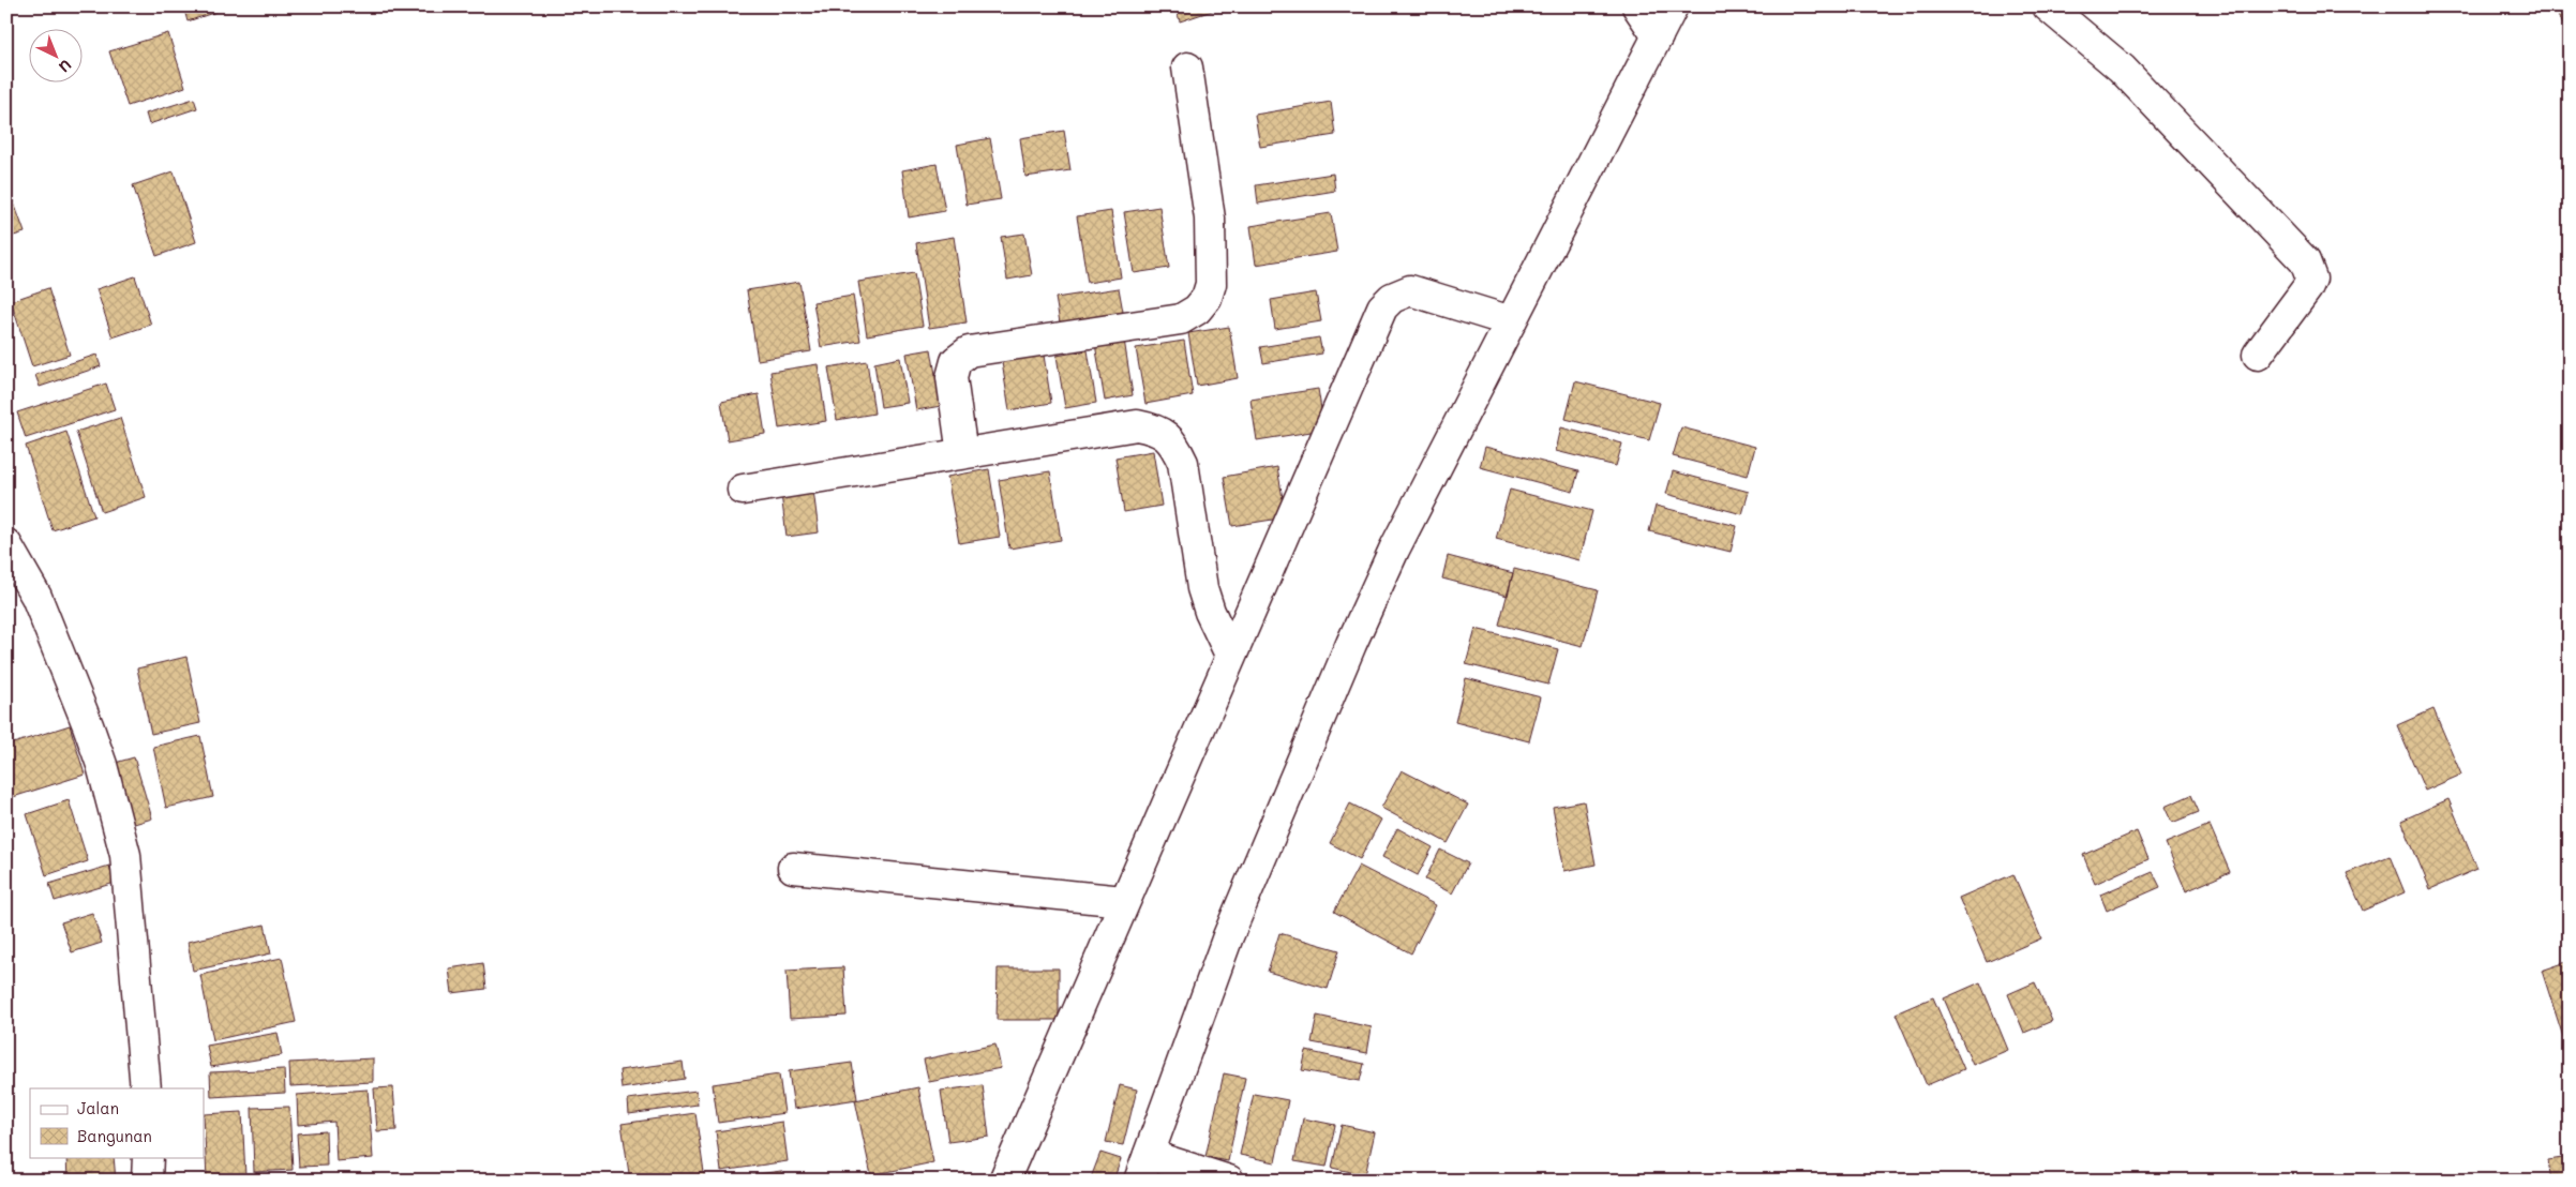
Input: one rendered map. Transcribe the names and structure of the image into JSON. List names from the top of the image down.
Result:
{
  "legend": ["Jalan", "Bangunan"],
  "north": "bottom right"
}
